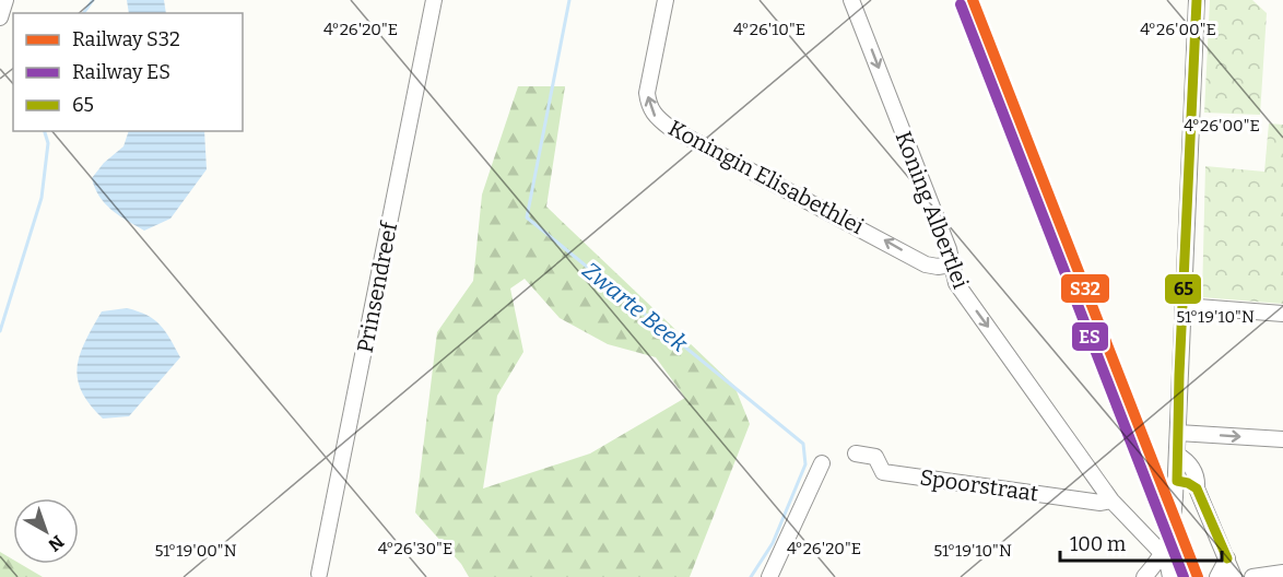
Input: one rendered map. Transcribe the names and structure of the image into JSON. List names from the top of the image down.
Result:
{
  "streets": {
    "street": [
      "Koningin Elisabethlei",
      "Koning Albertlei",
      "Prinsendreef",
      "Spoorstraat"
    ]
  },
  "crossings": [
    ["Koningin Elisabethlei", "Koning Albertlei"],
    ["Koning Albertlei", "Spoorstraat"]
  ],
  "one_way": ["Koningin Elisabethlei", "Koning Albertlei"],
  "water": ["Zwarte Beek"],
  "lines": ["rail line S32", "transit line 65", "rail line ES"],
  "legend": ["Railway S32", "Railway ES", "65"],
  "scale_bar": "100 m",
  "north": "bottom right",
  "coordinates": [
    "4°26'00\"E",
    "4°26'20\"E",
    "4°26'10\"E",
    "51°19'10\"N",
    "4°26'30\"E",
    "51°19'00\"N"
  ]
}
